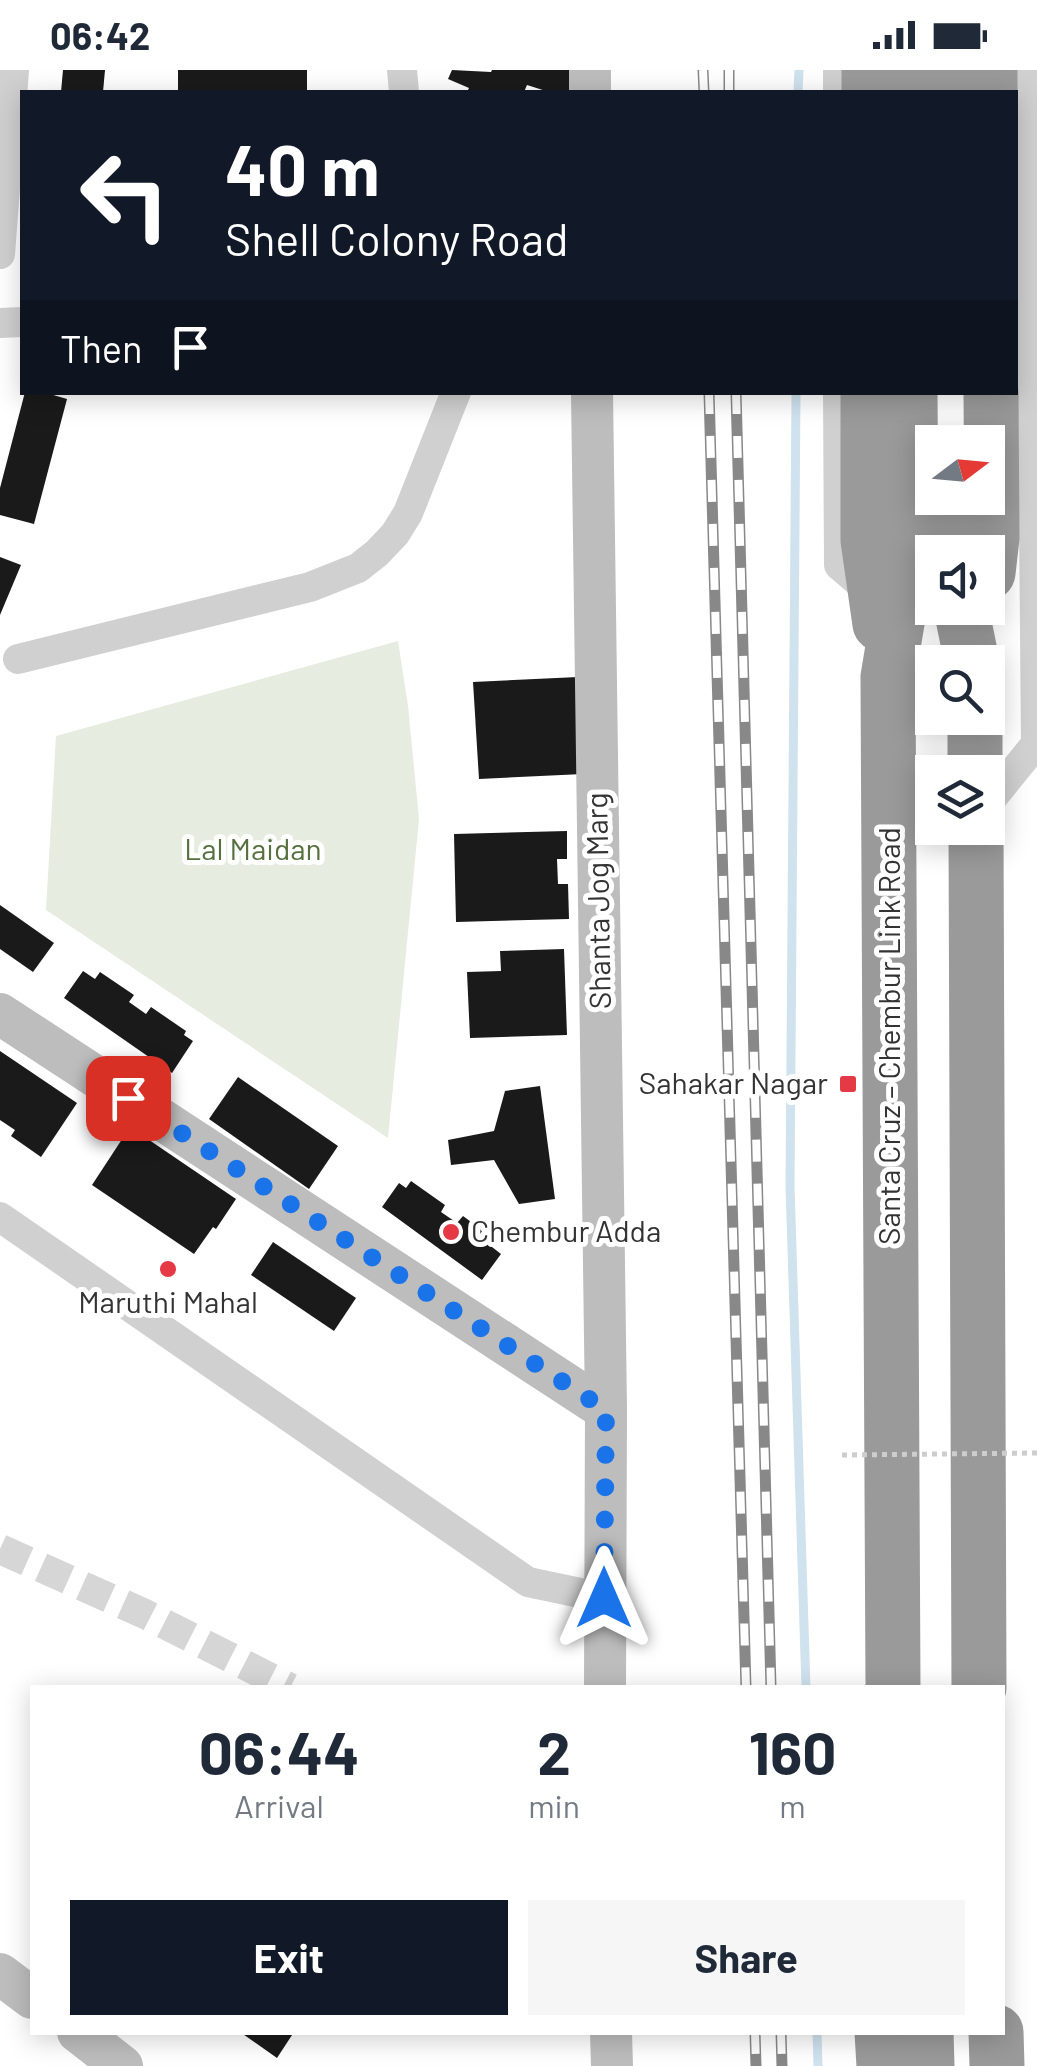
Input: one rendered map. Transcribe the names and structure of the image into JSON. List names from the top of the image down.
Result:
{
  "streets": {
    "highway": ["Santa Cruz – Chembur Link Road"],
    "street": ["Shanta Jog Marg"]
  },
  "parks": ["Lal Maidan"],
  "places": {
    "transit": ["Sahakar Nagar"],
    "other": ["Chembur Adda", "Maruthi Mahal"]
  },
  "north": "right",
  "page": {
    "status": "06:42",
    "turn": ["40 m", "Shell Colony Road"],
    "then": "Then",
    "eta": [
      "06:44",
      "Arrival",
      "2",
      "min",
      "160",
      "m"
    ],
    "buttons": ["Exit", "Share"]
  }
}
